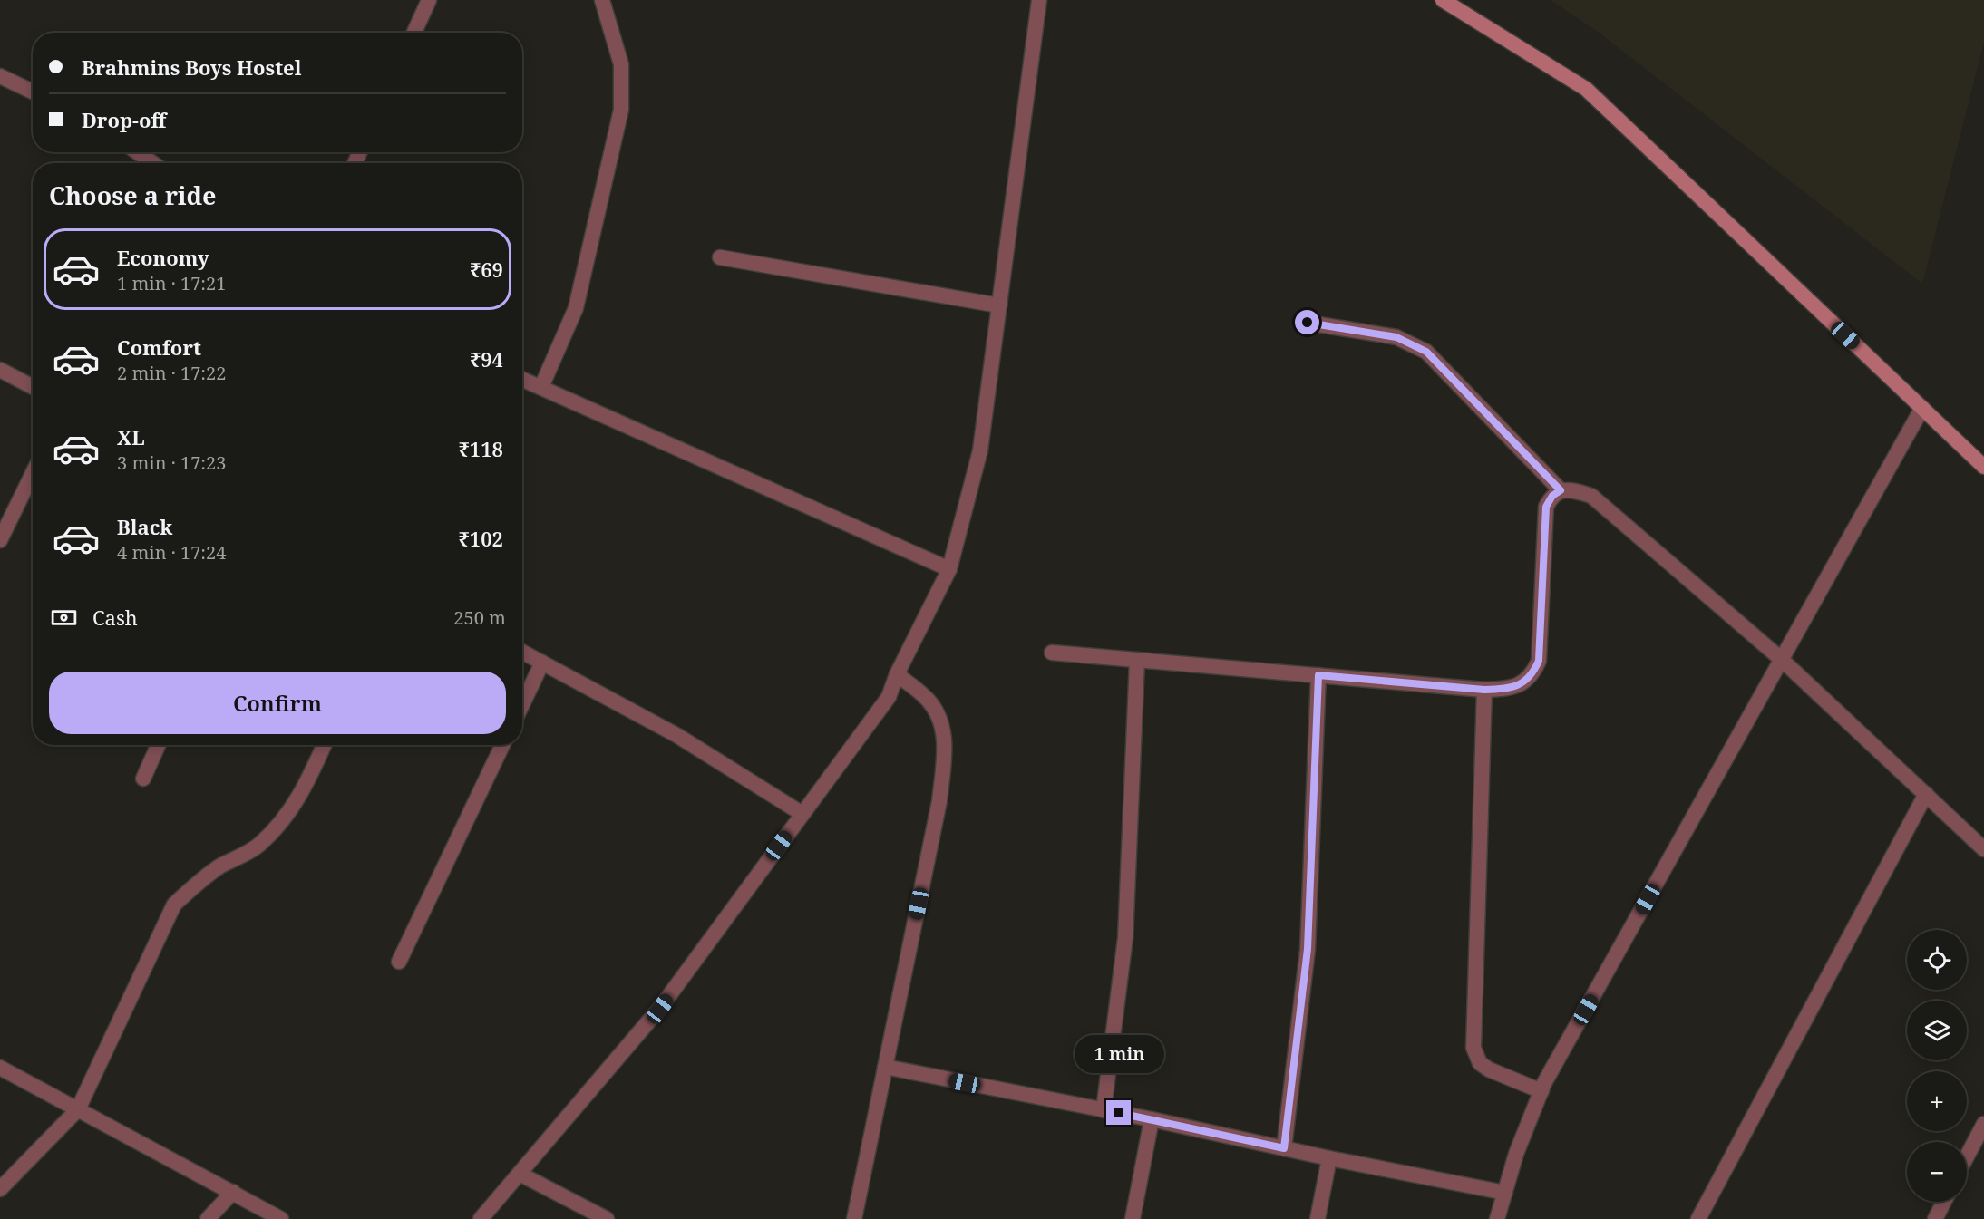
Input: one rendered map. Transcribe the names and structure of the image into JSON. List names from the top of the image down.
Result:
{
  "page": {
    "banner": ["Brahmins Boys Hostel", "Drop-off"],
    "heading": "Choose a ride",
    "list": [
      {
        "name": "Economy",
        "note": "1 min · 17:21",
        "value": "₹69"
      },
      {
        "name": "Comfort",
        "note": "2 min · 17:22",
        "value": "₹94"
      },
      {
        "name": "XL",
        "note": "3 min · 17:23",
        "value": "₹118"
      },
      {
        "name": "Black",
        "note": "4 min · 17:24",
        "value": "₹102"
      }
    ],
    "pay": ["Cash", "250 m"],
    "buttons": "Confirm",
    "map_buttons": ["+", "−"],
    "bubble": "1 min"
  }
}
